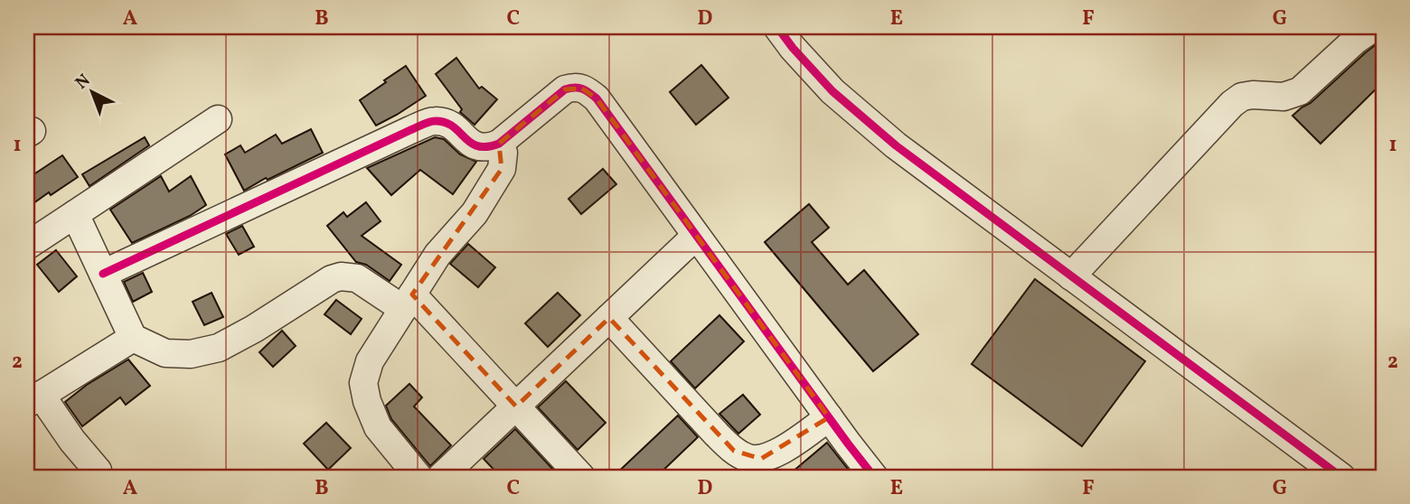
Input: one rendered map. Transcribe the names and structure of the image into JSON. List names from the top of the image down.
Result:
{
  "north": "top left",
  "grid": {
    "columns": [
      "A",
      "B",
      "C",
      "D",
      "E",
      "F",
      "G"
    ],
    "rows": ["1", "2"]
  }
}
